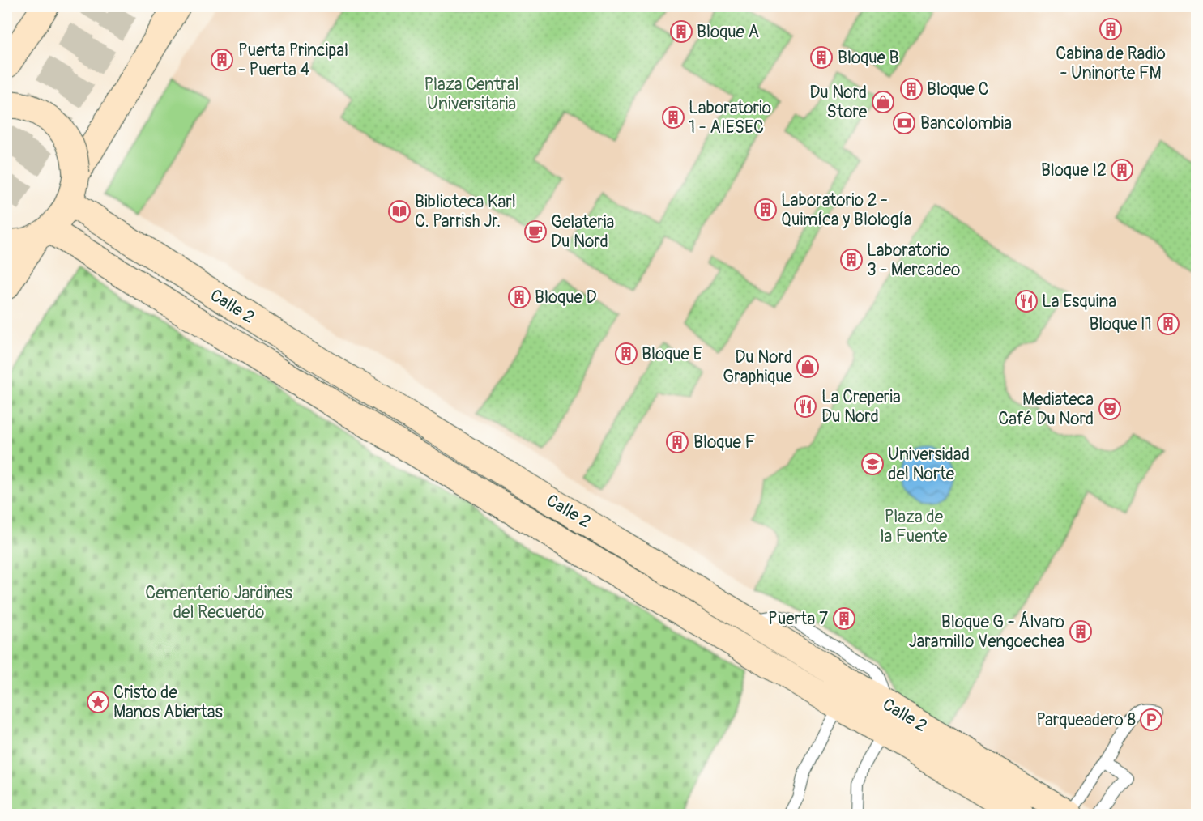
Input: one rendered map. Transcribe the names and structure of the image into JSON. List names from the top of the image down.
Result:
{
  "streets": {
    "street": ["Calle 2"]
  },
  "parks": ["Plaza Central Universitaria", "Plaza de la Fuente", "Cementerio Jardines del Recuerdo"],
  "places": {
    "building": [
      "Cabina de Radio - Uninorte FM",
      "Bloque A",
      "Bloque B",
      "Puerta Principal - Puerta 4",
      "Bloque C",
      "Laboratorio 1 - AIESEC",
      "Bloque I2",
      "Laboratorio 2 - Quimíca y BIología",
      "Laboratorio 3 - Mercadeo",
      "Bloque D",
      "Bloque I1",
      "Bloque E",
      "Bloque F",
      "Puerta 7",
      "Bloque G - Álvaro Jaramillo Vengoechea"
    ],
    "shop": ["Du Nord Store", "Du Nord Graphique"],
    "bank": ["Bancolombia"],
    "library": ["Biblioteca Karl C. Parrish Jr."],
    "cafe": ["Gelateria Du Nord"],
    "restaurant": ["La Esquina", "La Creperia Du Nord"],
    "theatre": ["Mediateca Café Du Nord"],
    "school or university": ["Universidad del Norte"],
    "place": ["Cristo de Manos Abiertas"],
    "parking": ["Parqueadero 8"]
  }
}
